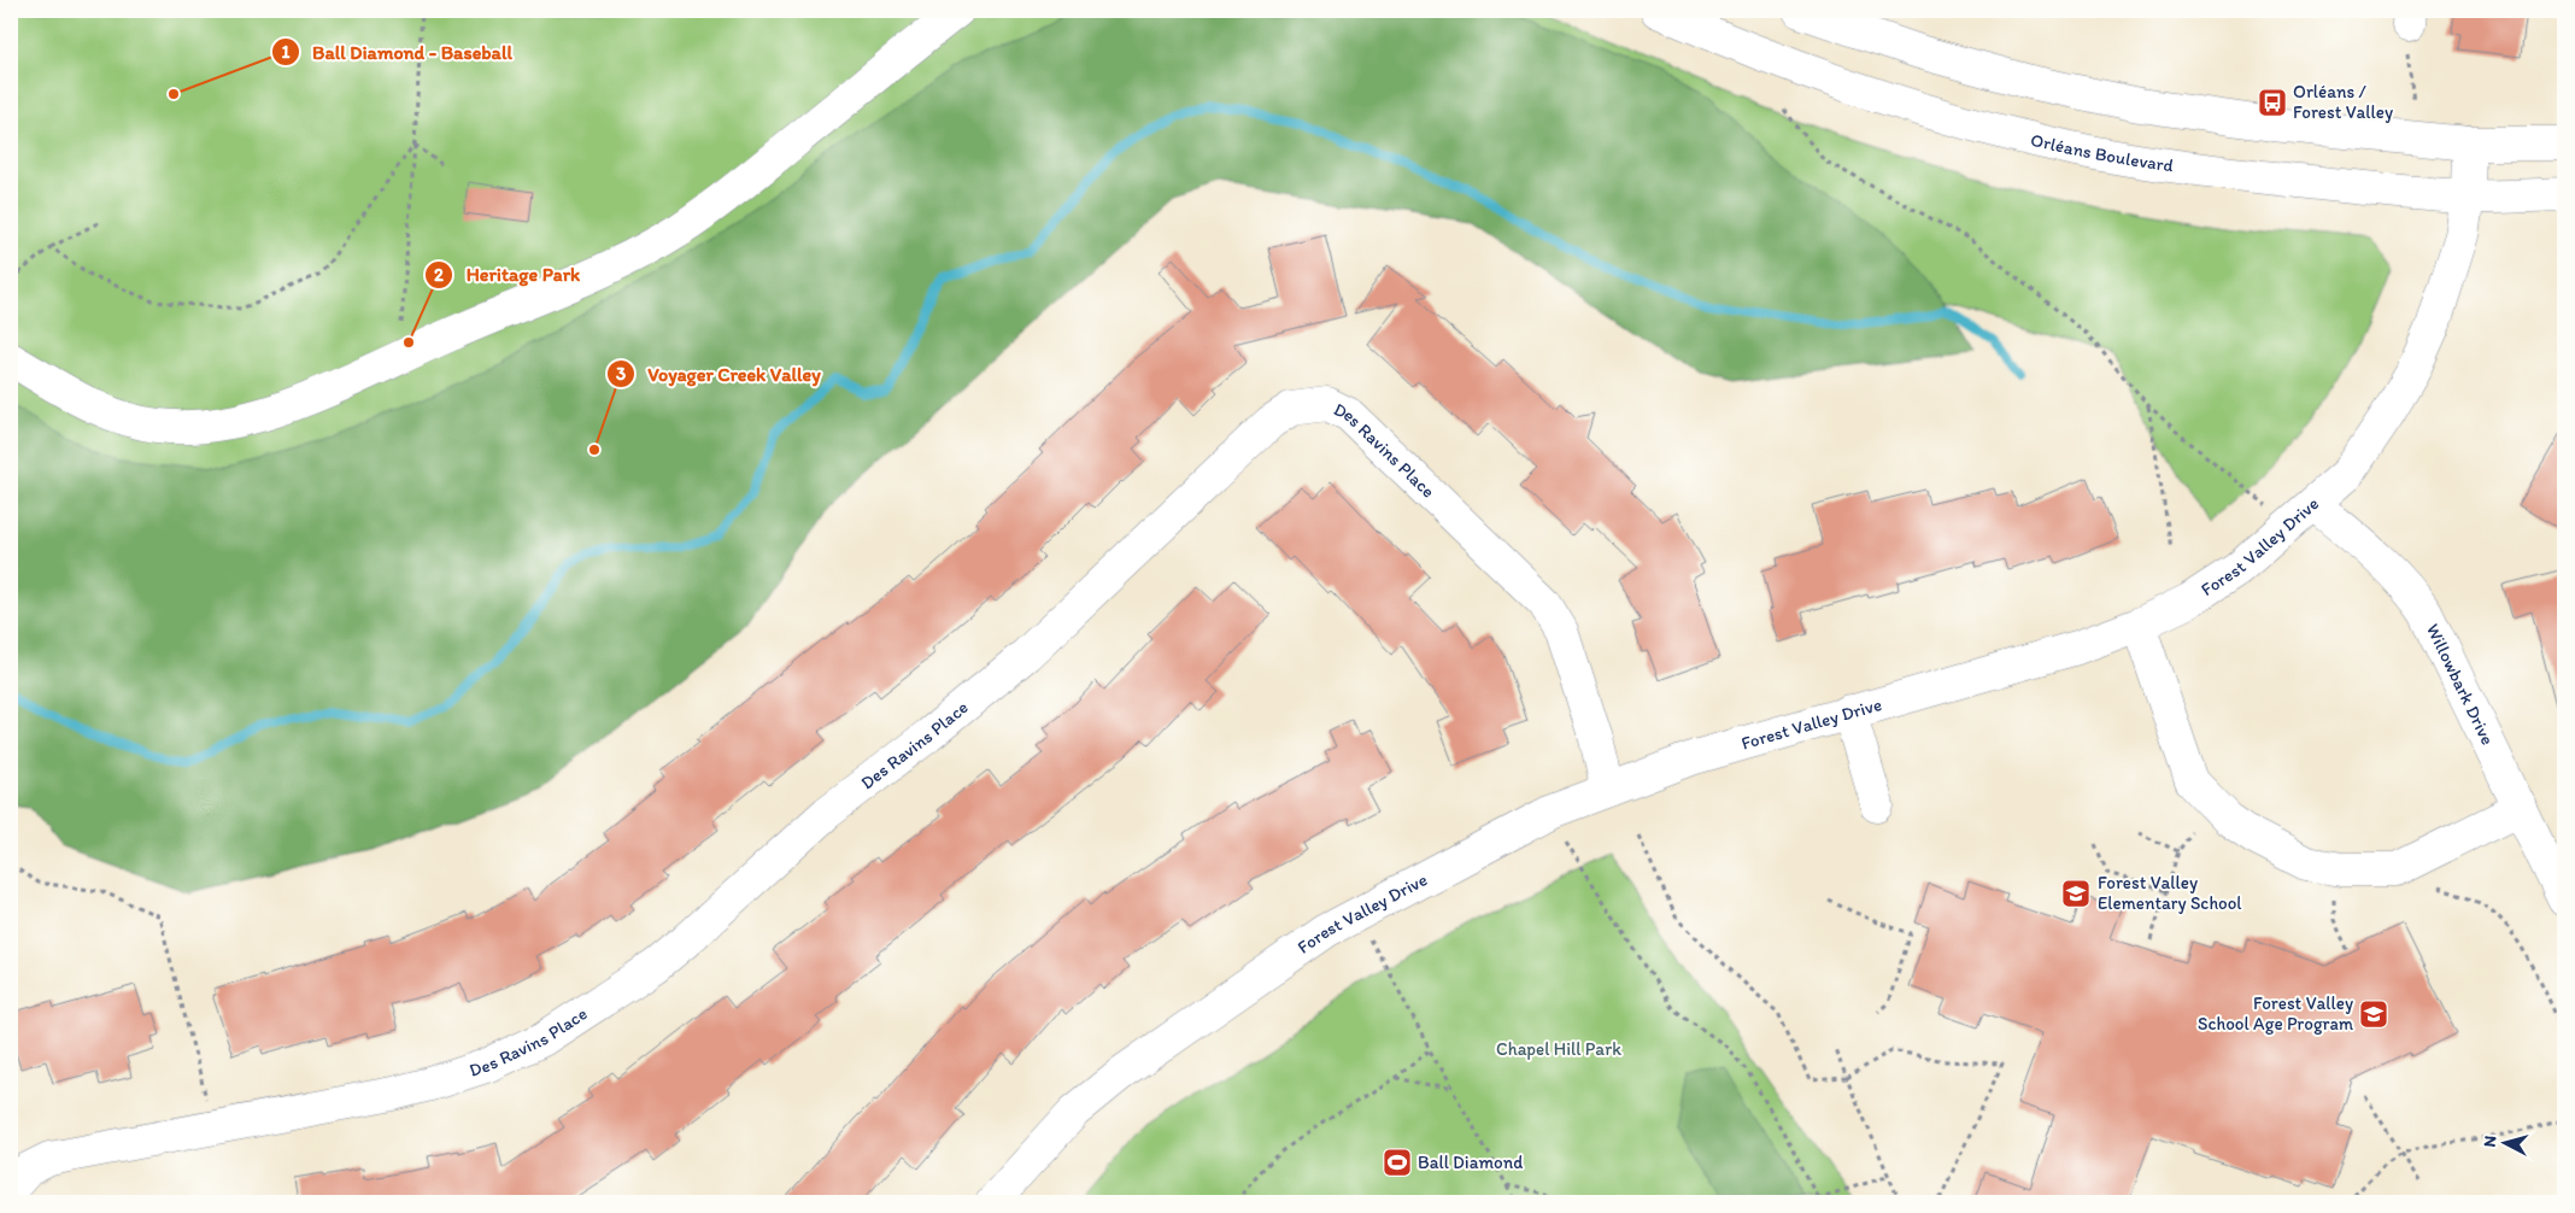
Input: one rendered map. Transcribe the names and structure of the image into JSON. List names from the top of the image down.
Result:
{
  "streets": {
    "street": [
      "Orléans Boulevard",
      "Des Ravins Place",
      "Forest Valley Drive",
      "Willowbark Drive"
    ]
  },
  "crossings": [
    ["Orléans Boulevard", "Forest Valley Drive"],
    ["Des Ravins Place", "Forest Valley Drive"],
    ["Forest Valley Drive", "Willowbark Drive"]
  ],
  "parks": ["Chapel Hill Park"],
  "places": {
    "other": ["Ball Diamond - Baseball", "Heritage Park", "Voyager Creek Valley"],
    "bus stop": ["Orléans / Forest Valley"],
    "school or university": ["Forest Valley Elementary School", "Forest Valley School Age Program"],
    "sports": ["Ball Diamond"]
  },
  "north": "left"
}
